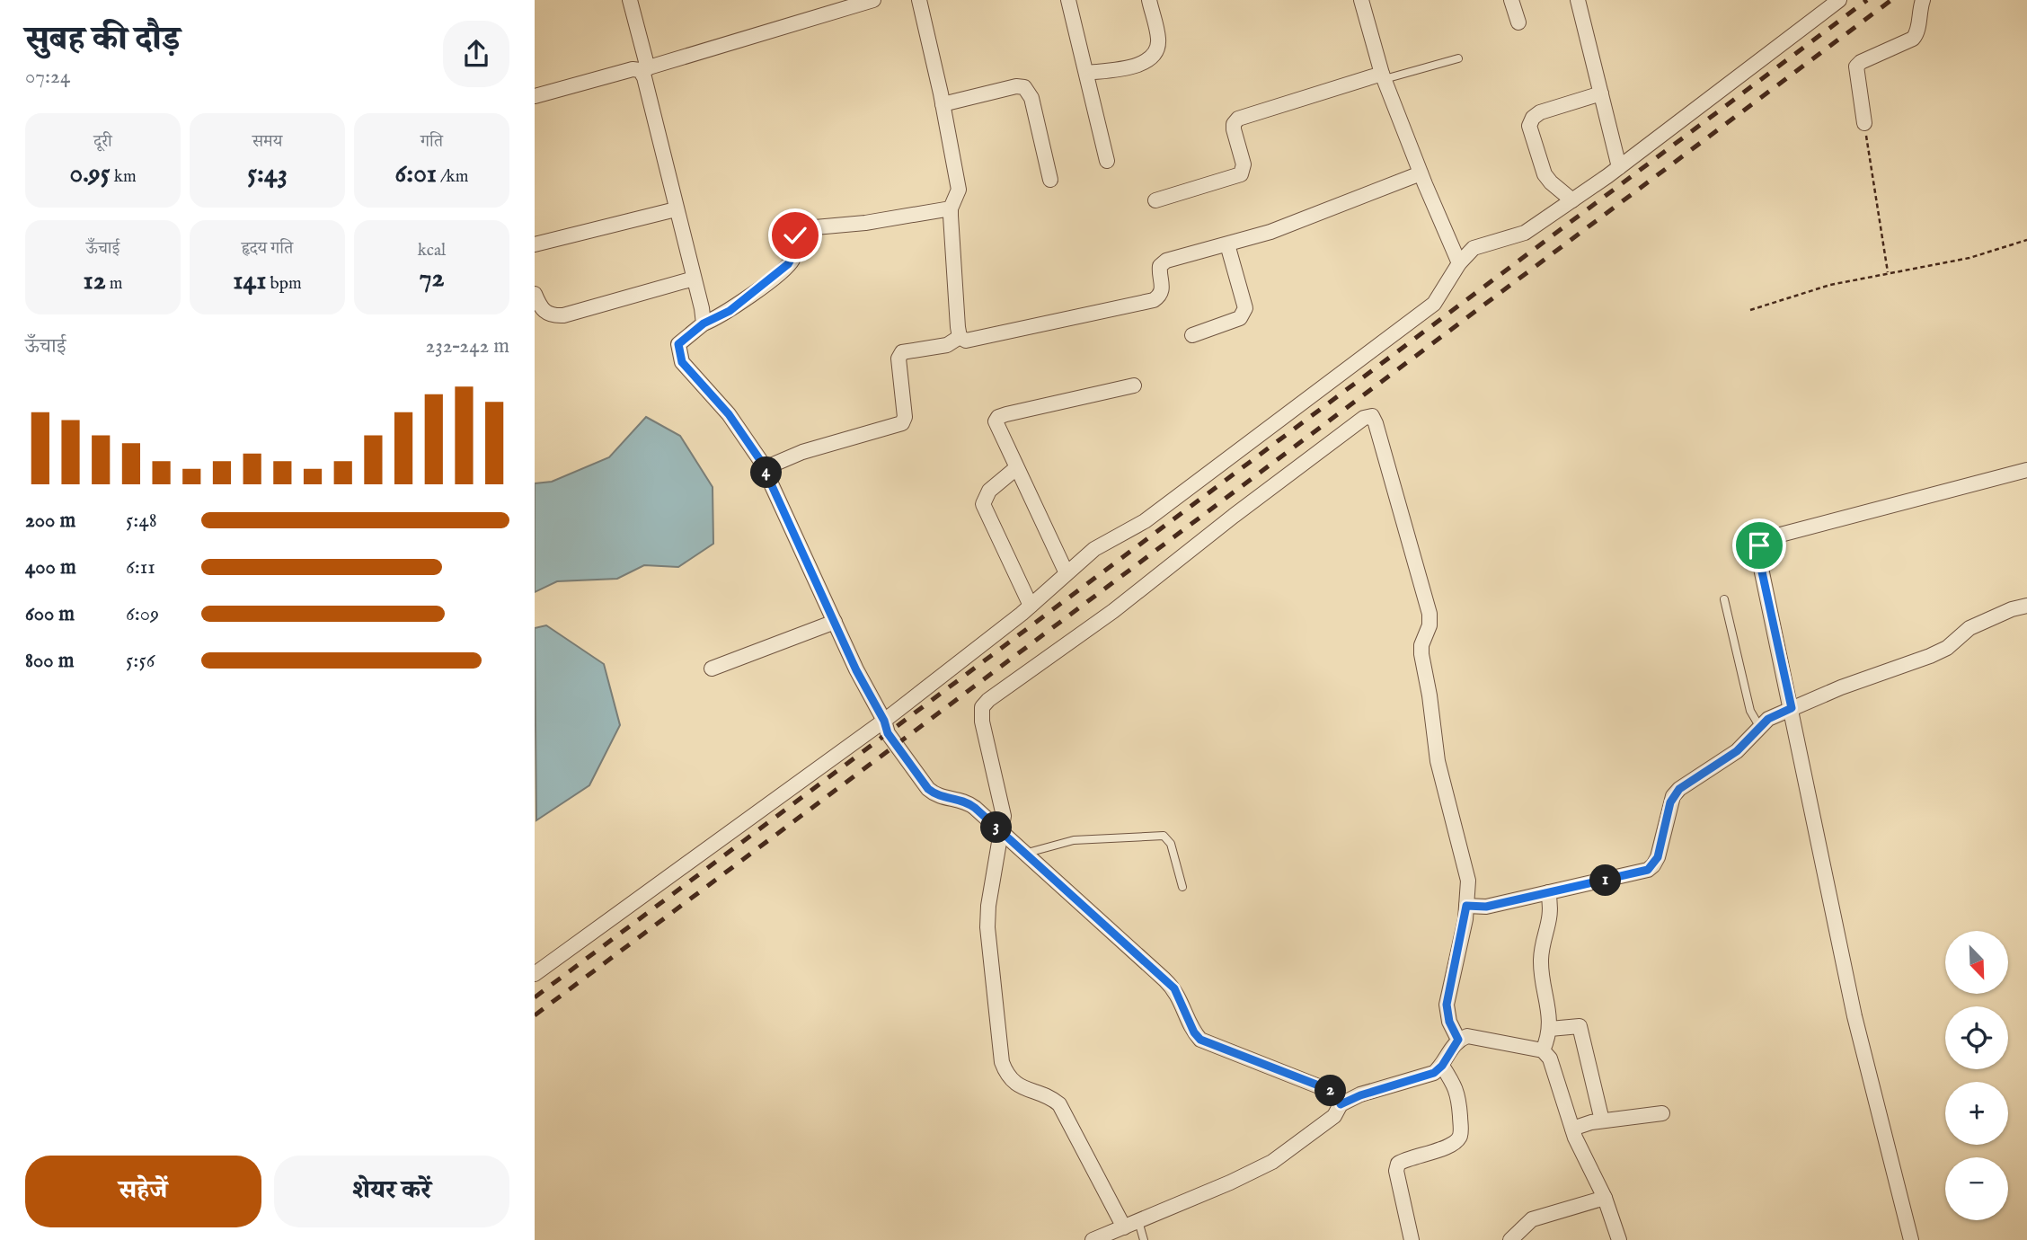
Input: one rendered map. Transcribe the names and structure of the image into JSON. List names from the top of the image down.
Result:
{
  "north": "bottom right",
  "page": {
    "heading": ["सुबह की दौड़", "07:24"],
    "stats": [
      ["दूरी", "0.95 km"],
      ["समय", "5:43"],
      ["गति", "6:01 /km"],
      ["ऊँचाई", "12 m"],
      ["हृदय गति", "141 bpm"],
      ["kcal", "72"]
    ],
    "chart": ["ऊँचाई", "232–242 m"],
    "pins": [
      "4",
      "3",
      "1",
      "2"
    ],
    "list": [
      {
        "name": "200 m",
        "note": "5:48"
      },
      {
        "name": "400 m",
        "note": "6:11"
      },
      {
        "name": "600 m",
        "note": "6:09"
      },
      {
        "name": "800 m",
        "note": "5:56"
      }
    ],
    "map_buttons": ["+", "−"],
    "buttons": ["सहेजें", "शेयर करें"]
  }
}
